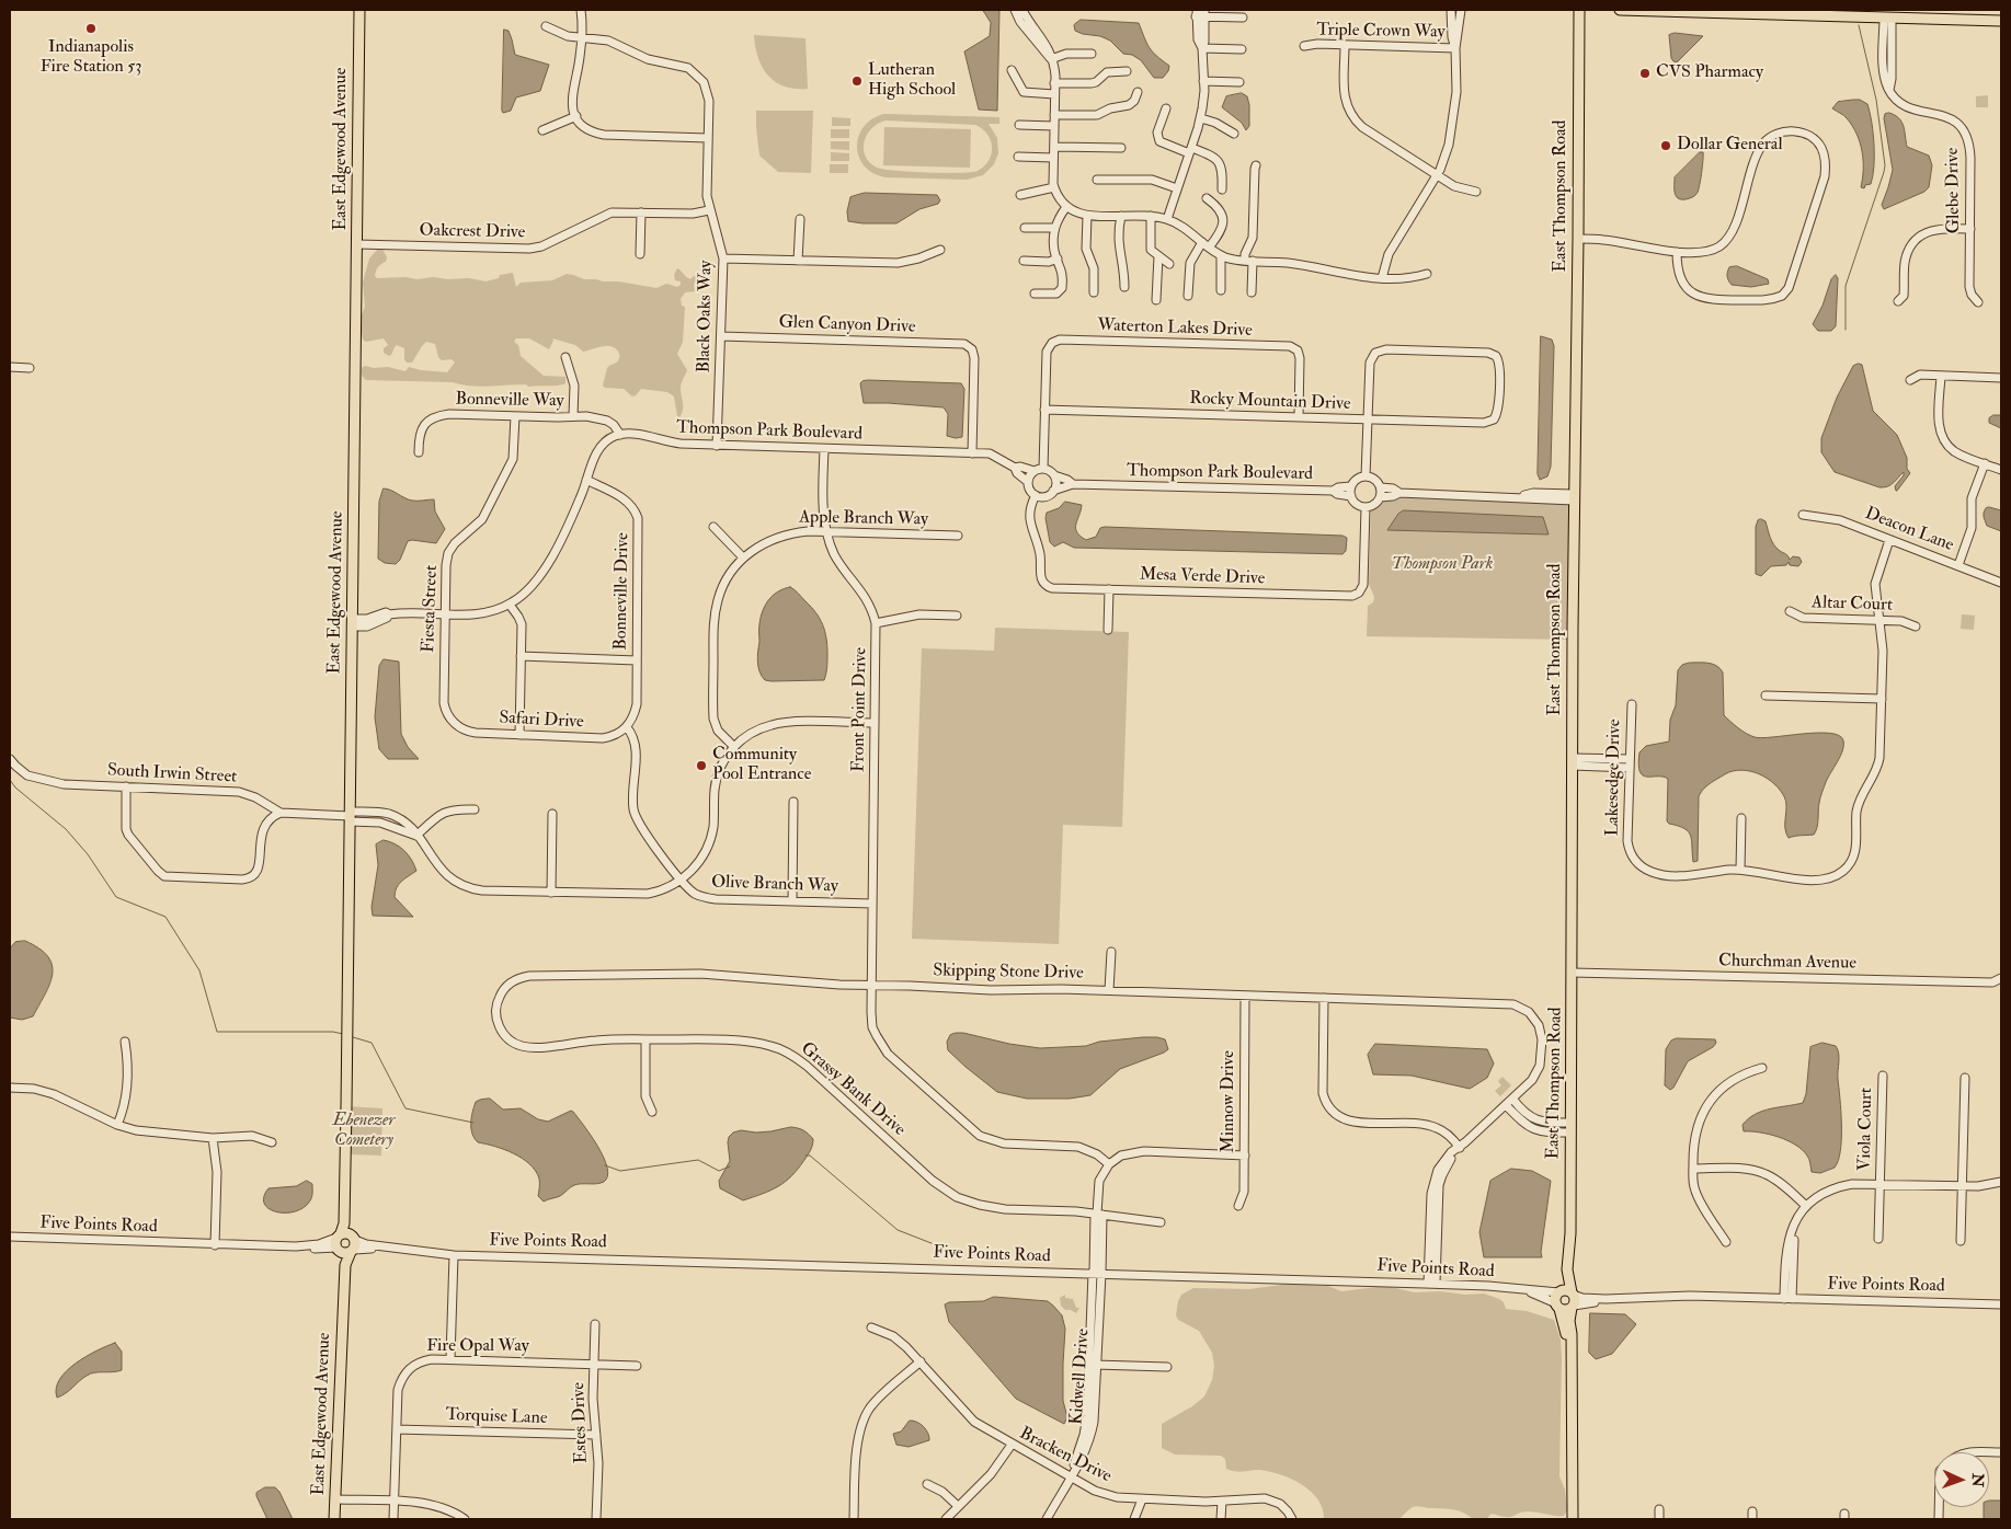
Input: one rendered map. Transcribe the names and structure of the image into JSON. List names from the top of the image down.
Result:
{
  "streets": {
    "main road": ["East Edgewood Avenue", "East Thompson Road"],
    "street": [
      "Triple Crown Way",
      "Glebe Drive",
      "Oakcrest Drive",
      "Black Oaks Way",
      "Glen Canyon Drive",
      "Waterton Lakes Drive",
      "Bonneville Way",
      "Rocky Mountain Drive",
      "Thompson Park Boulevard",
      "Apple Branch Way",
      "Deacon Lane",
      "Mesa Verde Drive",
      "Bonneville Drive",
      "Altar Court",
      "Fiesta Street",
      "Front Point Drive",
      "Safari Drive",
      "South Irwin Street",
      "Lakesedge Drive",
      "Olive Branch Way",
      "Churchman Avenue",
      "Skipping Stone Drive",
      "Grassy Bank Drive",
      "Minnow Drive",
      "Viola Court",
      "Five Points Road",
      "Fire Opal Way",
      "Kidwell Drive",
      "Torquise Lane",
      "Estes Drive",
      "Bracken Drive"
    ]
  },
  "crossings": [
    ["East Edgewood Avenue", "Oakcrest Drive"],
    ["East Edgewood Avenue", "South Irwin Street"],
    ["East Edgewood Avenue", "Five Points Road"],
    ["East Thompson Road", "Churchman Avenue"],
    ["East Thompson Road", "Five Points Road"],
    ["Oakcrest Drive", "Black Oaks Way"],
    ["Black Oaks Way", "Glen Canyon Drive"],
    ["Black Oaks Way", "Thompson Park Boulevard"],
    ["Glen Canyon Drive", "Thompson Park Boulevard"],
    ["Waterton Lakes Drive", "Rocky Mountain Drive"],
    ["Bonneville Way", "Thompson Park Boulevard"],
    ["Bonneville Way", "Fiesta Street"],
    ["Thompson Park Boulevard", "Mesa Verde Drive"],
    ["Thompson Park Boulevard", "Front Point Drive"],
    ["Apple Branch Way", "Front Point Drive"],
    ["Bonneville Drive", "Safari Drive"],
    ["Bonneville Drive", "Olive Branch Way"],
    ["Fiesta Street", "Safari Drive"],
    ["Front Point Drive", "Olive Branch Way"],
    ["Front Point Drive", "Skipping Stone Drive"],
    ["Front Point Drive", "Kidwell Drive"],
    ["Safari Drive", "Olive Branch Way"],
    ["South Irwin Street", "Olive Branch Way"],
    ["Skipping Stone Drive", "Grassy Bank Drive"],
    ["Skipping Stone Drive", "Minnow Drive"],
    ["Grassy Bank Drive", "Kidwell Drive"],
    ["Five Points Road", "Kidwell Drive"],
    ["Fire Opal Way", "Torquise Lane"],
    ["Fire Opal Way", "Estes Drive"],
    ["Kidwell Drive", "Bracken Drive"],
    ["Torquise Lane", "Estes Drive"]
  ],
  "parks": ["Thompson Park", "Ebenezer Cometery"],
  "places": [
    "Indianapolis Fire Station 53",
    "CVS Pharmacy",
    "Lutheran High School",
    "Dollar General",
    "Community Pool Entrance"
  ],
  "north": "right"
}
